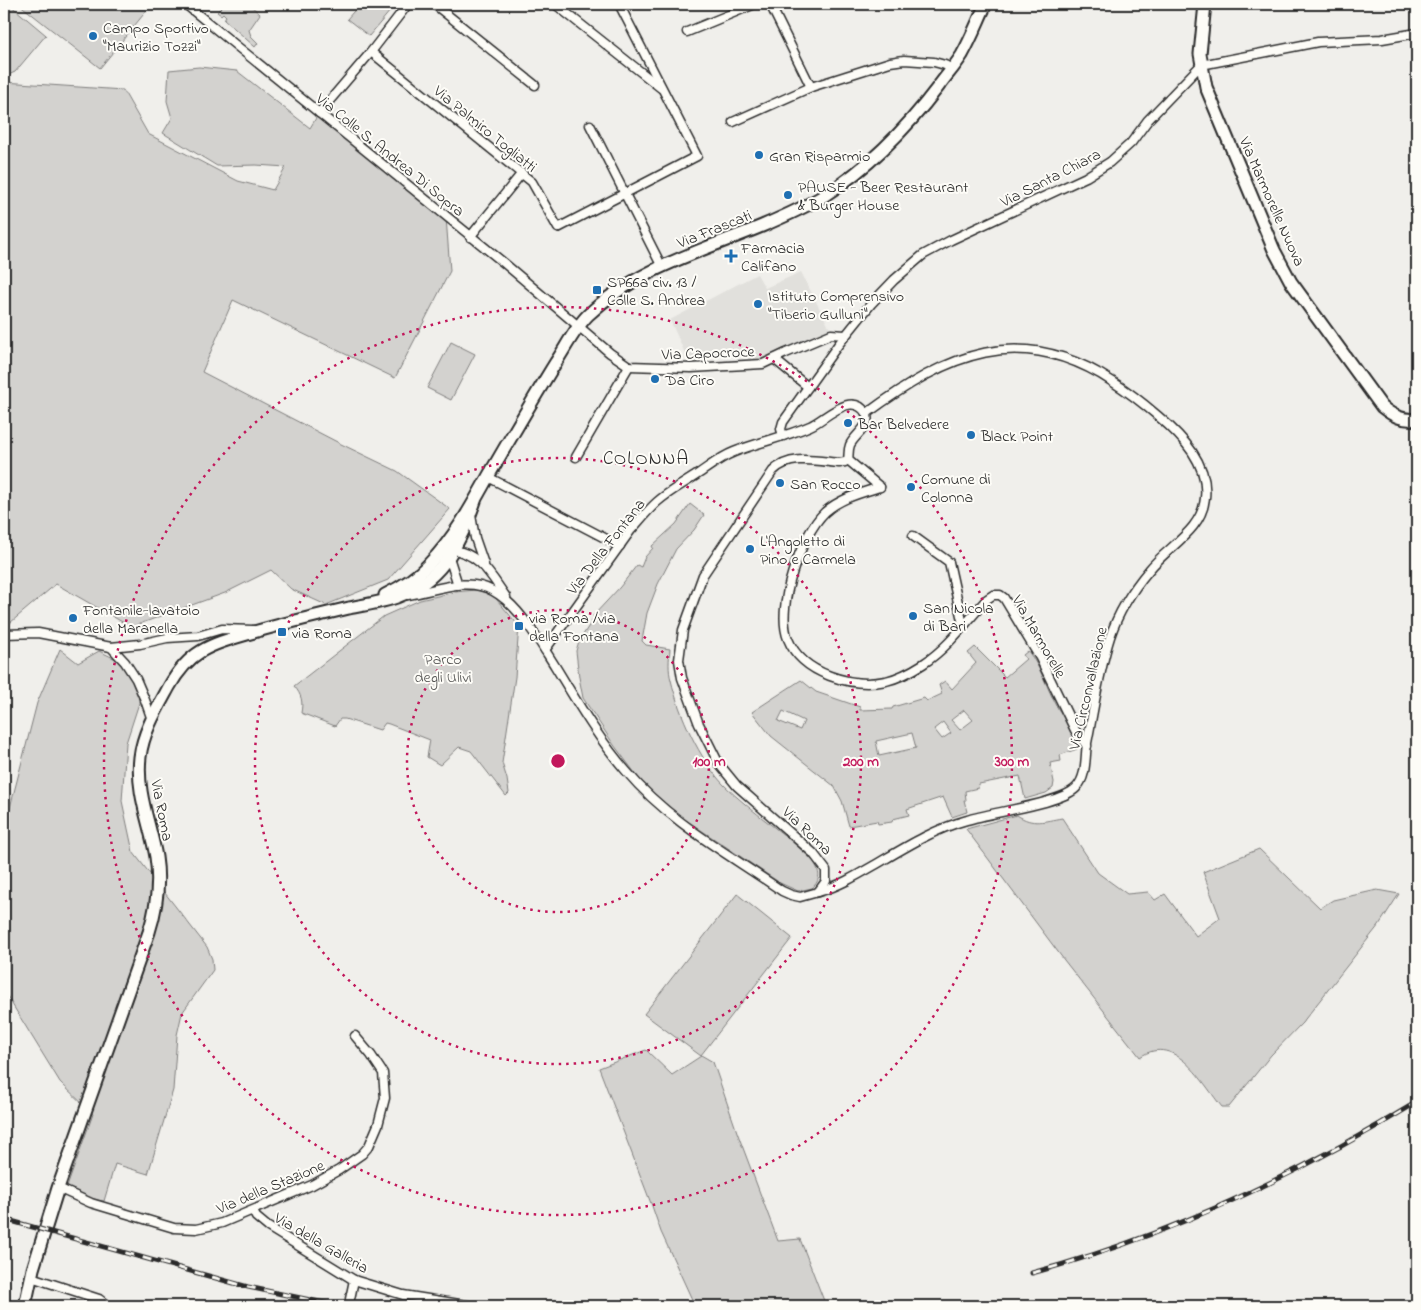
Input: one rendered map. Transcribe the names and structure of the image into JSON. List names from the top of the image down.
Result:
{
  "streets": {
    "street": [
      "Via Palmiro Togliatti",
      "Via Colle S. Andrea Di Sopra",
      "Via Santa Chiara",
      "Via Marmorelle Nuova",
      "Via Frascati",
      "Via Capocroce",
      "Via Della Fontana",
      "Via Marmorelle",
      "Via Circonvallazione",
      "Via Roma",
      "Via della Stazione",
      "Via della Galleria"
    ]
  },
  "crossings": [
    ["Via Colle S. Andrea Di Sopra", "Via Frascati"],
    ["Via Santa Chiara", "Via Marmorelle Nuova"],
    ["Via Santa Chiara", "Via Capocroce"],
    ["Via Santa Chiara", "Via Della Fontana"],
    ["Via Frascati", "Via Roma"],
    ["Via Della Fontana", "Via Circonvallazione"],
    ["Via Marmorelle", "Via Circonvallazione"],
    ["Via Circonvallazione", "Via Roma"],
    ["Via Roma", "Via della Stazione"],
    ["Via della Stazione", "Via della Galleria"]
  ],
  "districts": ["COLONNA"],
  "parks": ["Parco degli Ulivi"],
  "places": {
    "other": [
      "Campo Sportivo \"Maurizio Tozzi\"",
      "Gran Risparmio",
      "PAUSE - Beer Restaurant & Burger House",
      "Istituto Comprensivo \"Tiberio Gulluni\"",
      "Da Ciro",
      "Bar Belvedere",
      "Black Point",
      "San Rocco",
      "Comune di Colonna",
      "L'Angoletto di Pino e Carmela",
      "San Nicola di Bari",
      "Fontanile-lavatoio della Maranella"
    ],
    "health": ["Farmacia Califano"],
    "transit": ["SP66a civ. 13 / Colle S. Andrea", "via Roma /via della Fontana", "via Roma"]
  },
  "rings": ["100 m", "200 m", "300 m"]
}
